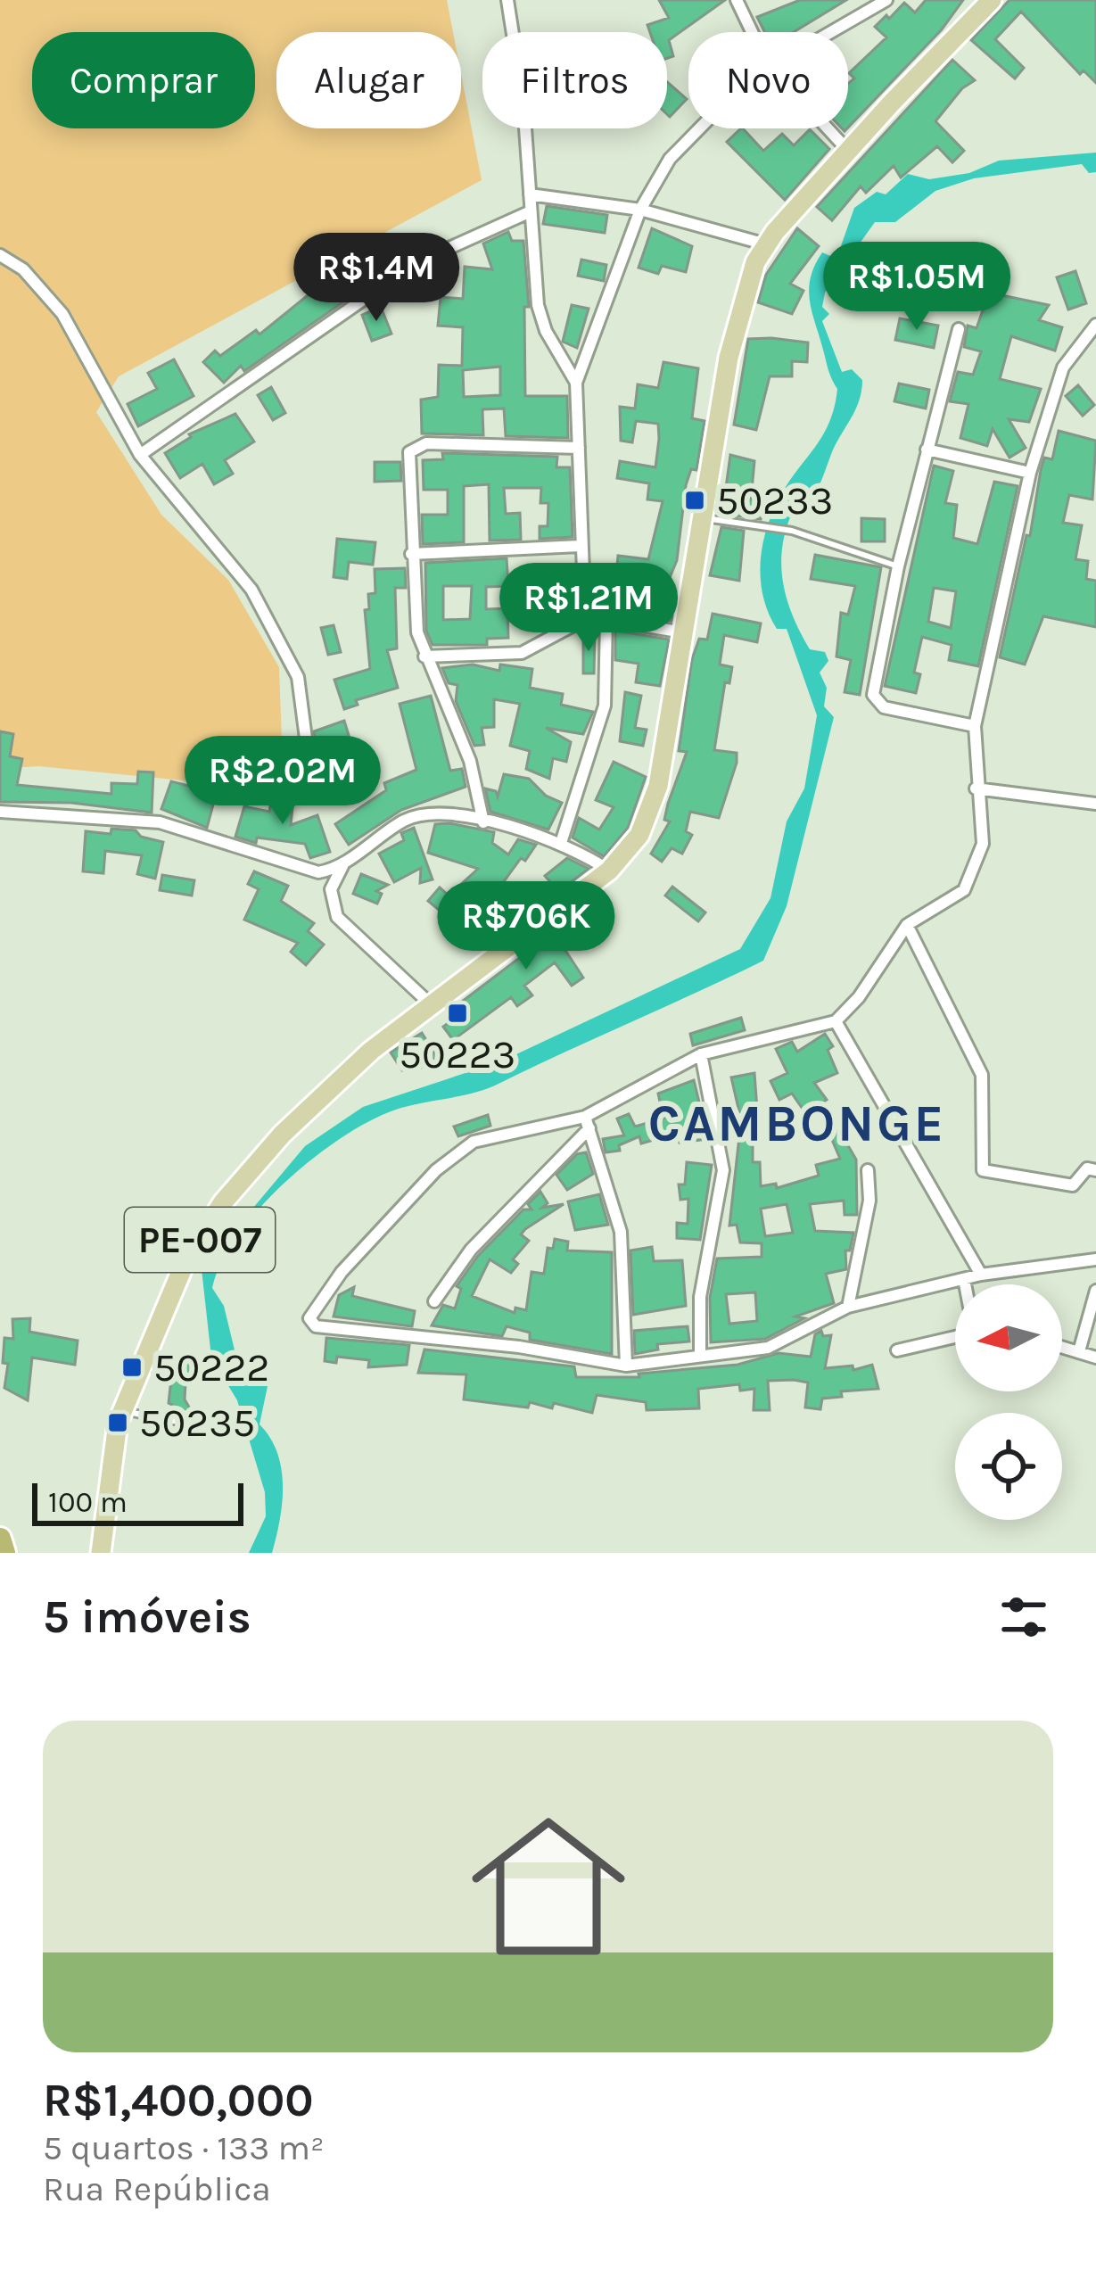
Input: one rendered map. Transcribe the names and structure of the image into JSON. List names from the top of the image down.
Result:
{
  "streets": {
    "main road": ["PE-007"]
  },
  "districts": ["CAMBONGE"],
  "places": {
    "transit": [
      "50233",
      "50223",
      "50222",
      "50235"
    ]
  },
  "scale_bar": "100 m",
  "north": "left",
  "page": {
    "chip": [
      "Comprar",
      "Alugar",
      "Filtros",
      "Novo"
    ],
    "price": [
      "R$1.4M",
      "R$1.05M",
      "R$1.21M",
      "R$2.02M",
      "R$706K"
    ],
    "scale": "100 m",
    "heading": "5 imóveis",
    "list": [
      {
        "name": "R$1,400,000",
        "note": "5 quartos · 133 m² · Rua República"
      }
    ]
  }
}
